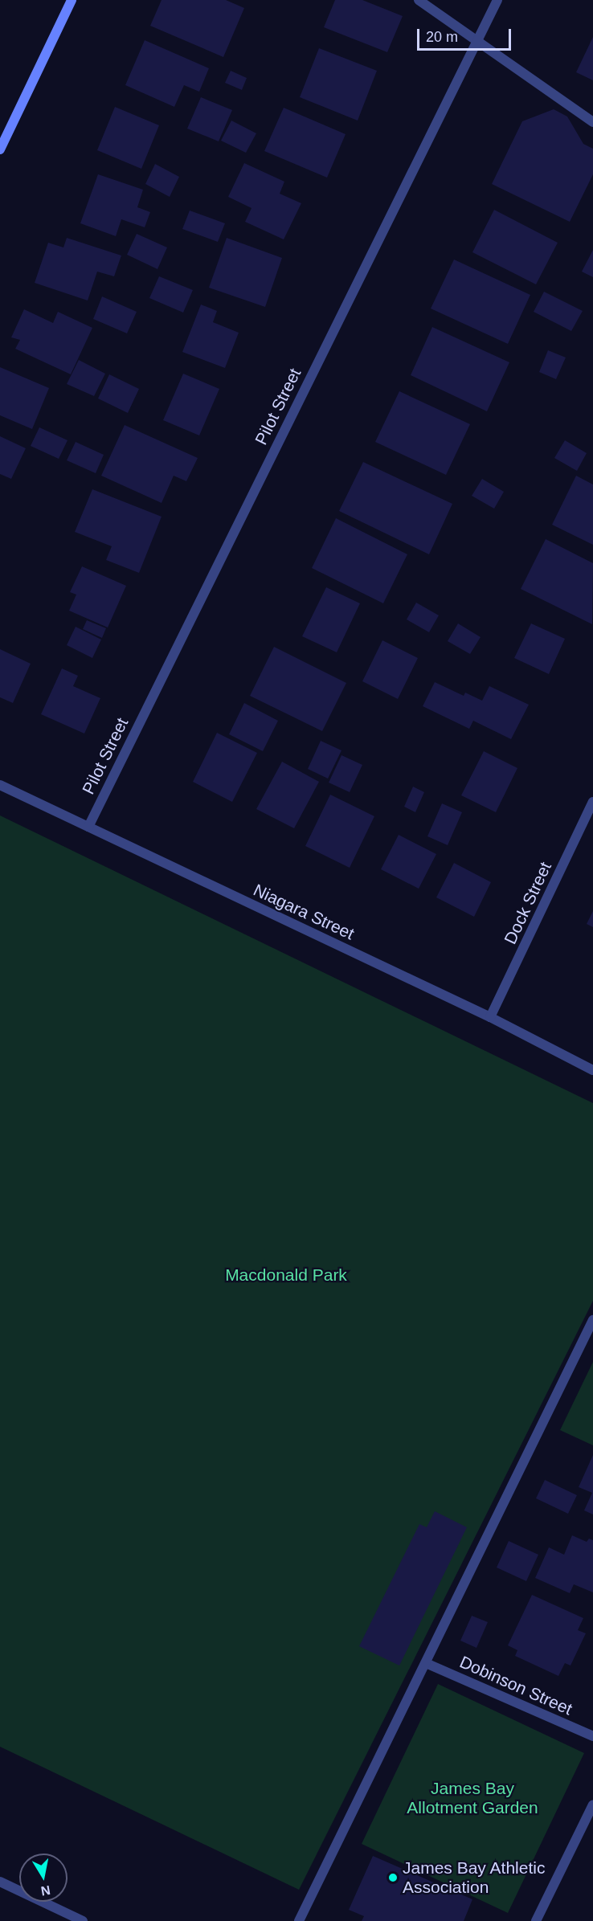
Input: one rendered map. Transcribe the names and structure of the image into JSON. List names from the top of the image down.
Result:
{
  "streets": {
    "street": [
      "Pilot Street",
      "Dock Street",
      "Niagara Street",
      "Dobinson Street"
    ]
  },
  "crossings": [
    ["Pilot Street", "Niagara Street"],
    ["Dock Street", "Niagara Street"]
  ],
  "parks": ["Macdonald Park", "James Bay Allotment Garden"],
  "places": ["James Bay Athletic Association"],
  "scale_bar": "20 m",
  "north": "bottom"
}
